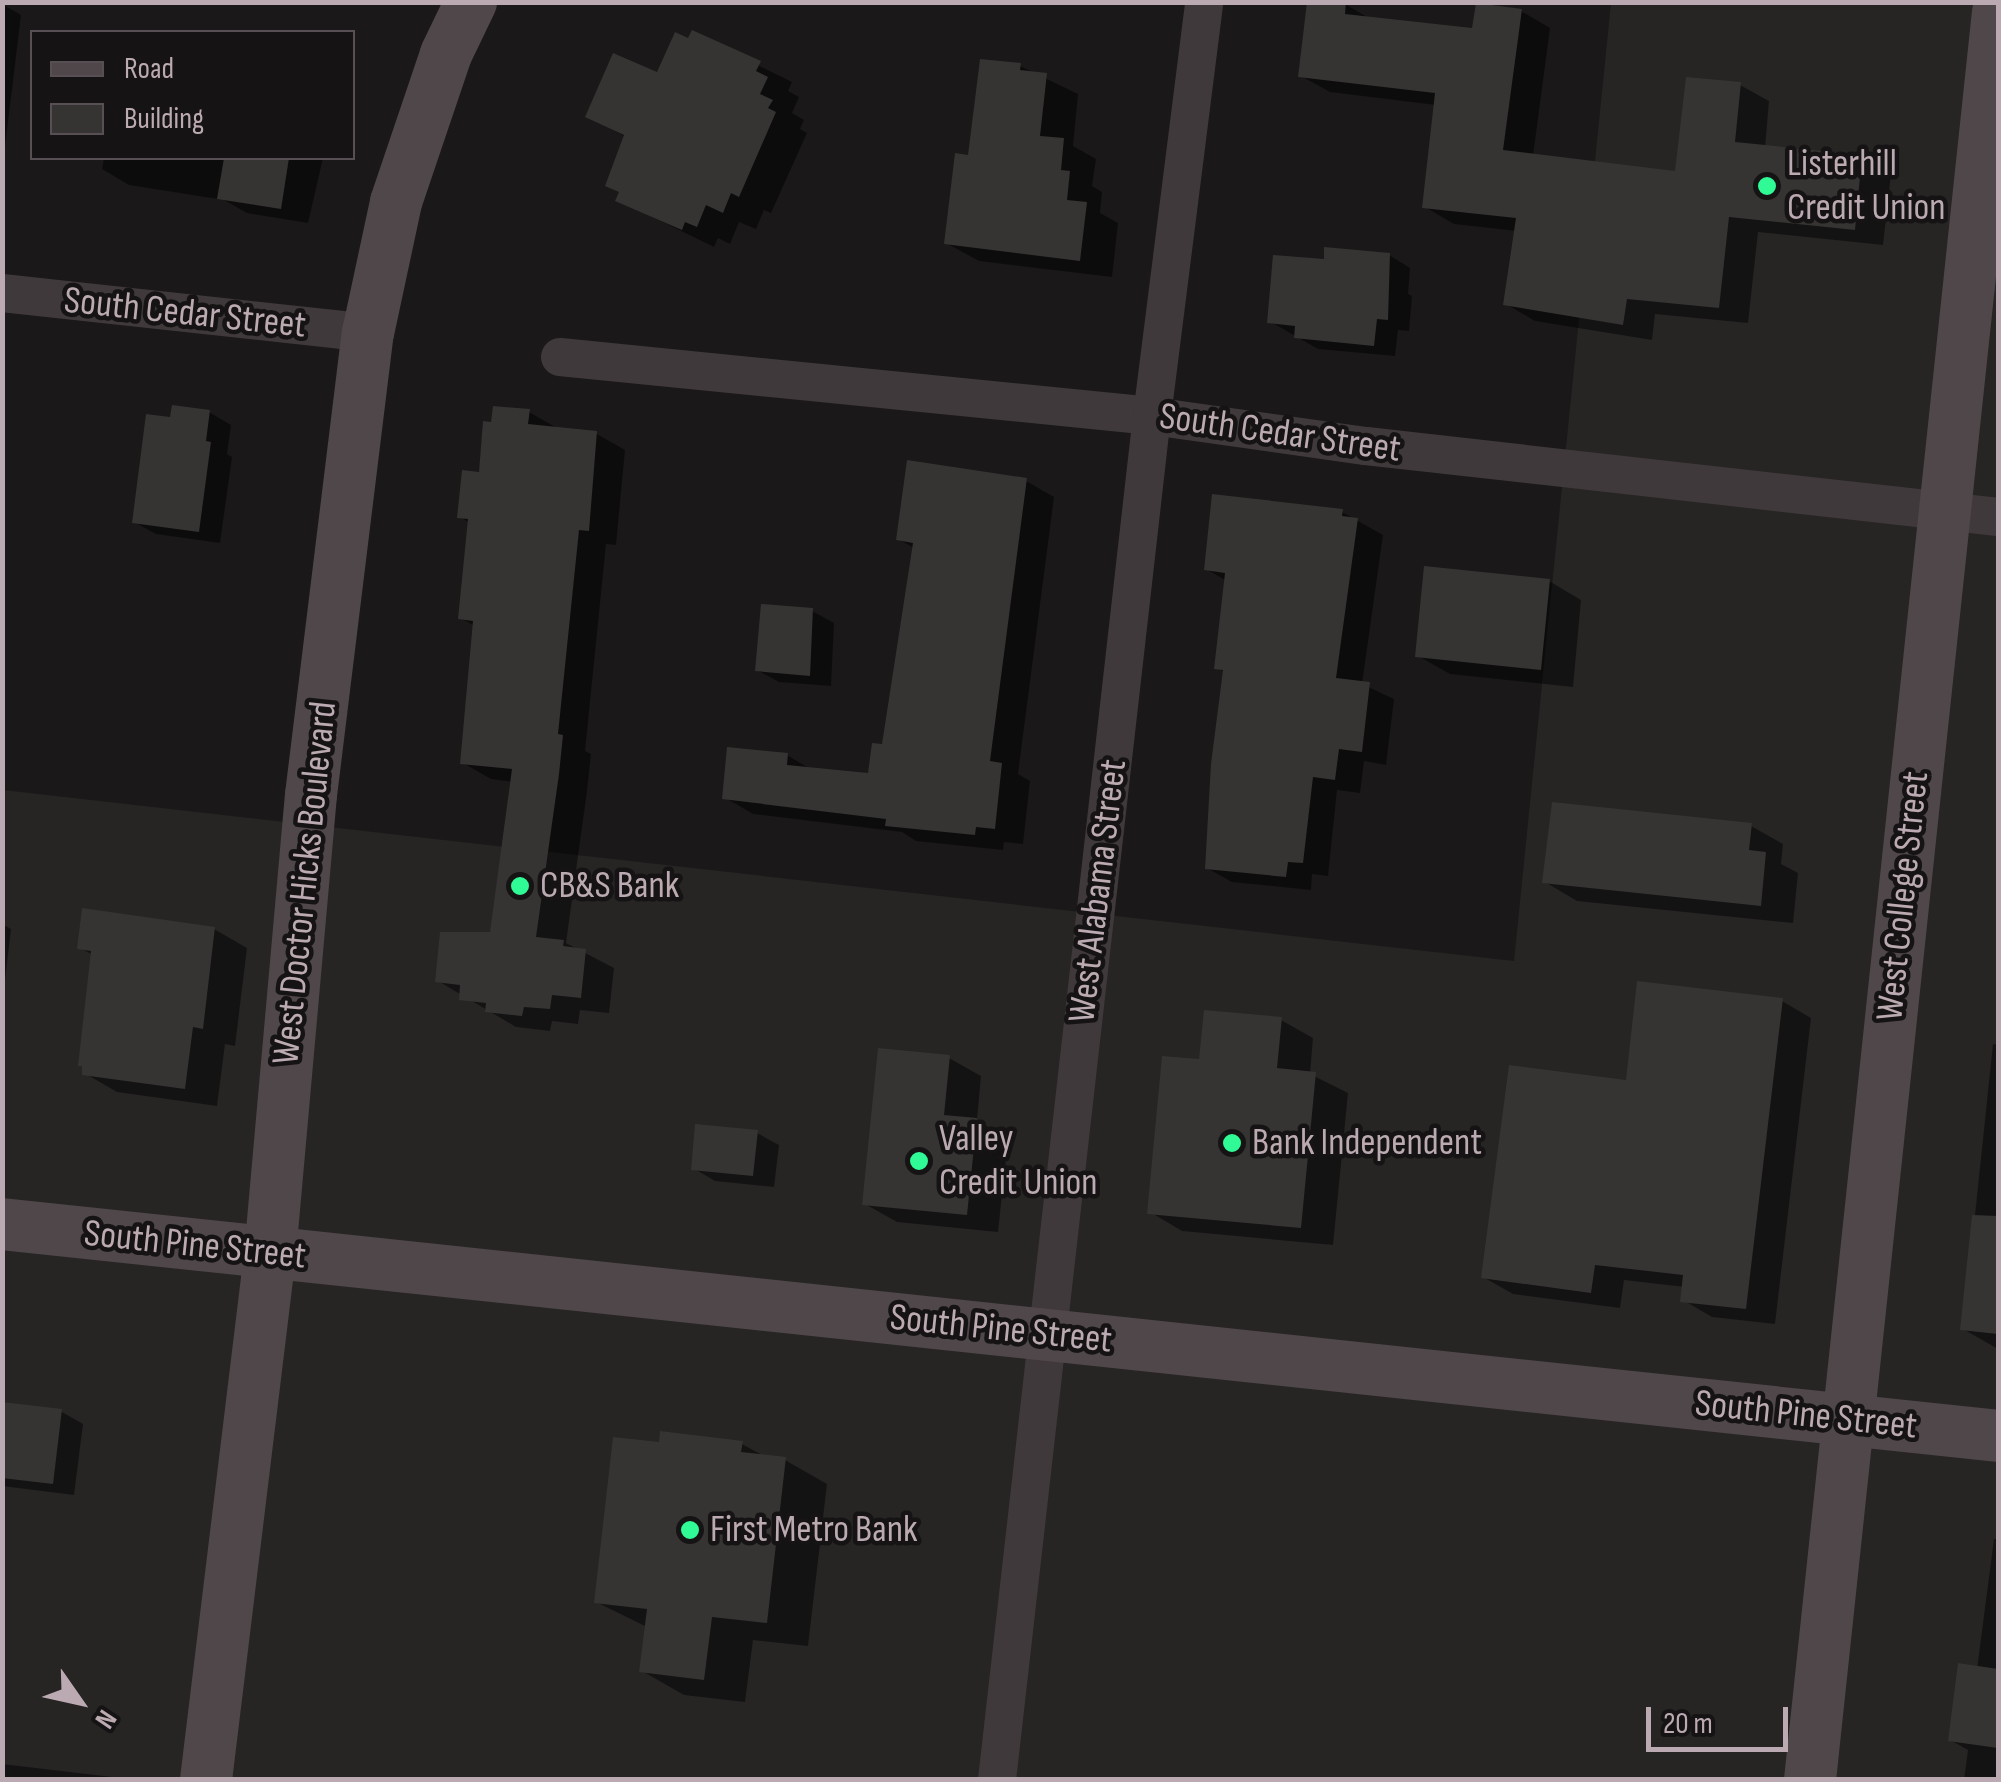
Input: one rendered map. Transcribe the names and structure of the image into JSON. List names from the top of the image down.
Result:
{
  "streets": {
    "street": [
      "South Cedar Street",
      "West Doctor Hicks Boulevard",
      "West Alabama Street",
      "West College Street",
      "South Pine Street"
    ]
  },
  "crossings": [
    ["South Cedar Street", "West Doctor Hicks Boulevard"],
    ["South Cedar Street", "West Alabama Street"],
    ["South Cedar Street", "West College Street"],
    ["West Doctor Hicks Boulevard", "South Pine Street"],
    ["West Alabama Street", "South Pine Street"],
    ["West College Street", "South Pine Street"]
  ],
  "places": [
    "Listerhill Credit Union",
    "CB&S Bank",
    "Bank Independent",
    "Valley Credit Union",
    "First Metro Bank"
  ],
  "legend": ["Road", "Building"],
  "scale_bar": "20 m",
  "north": "bottom right"
}
